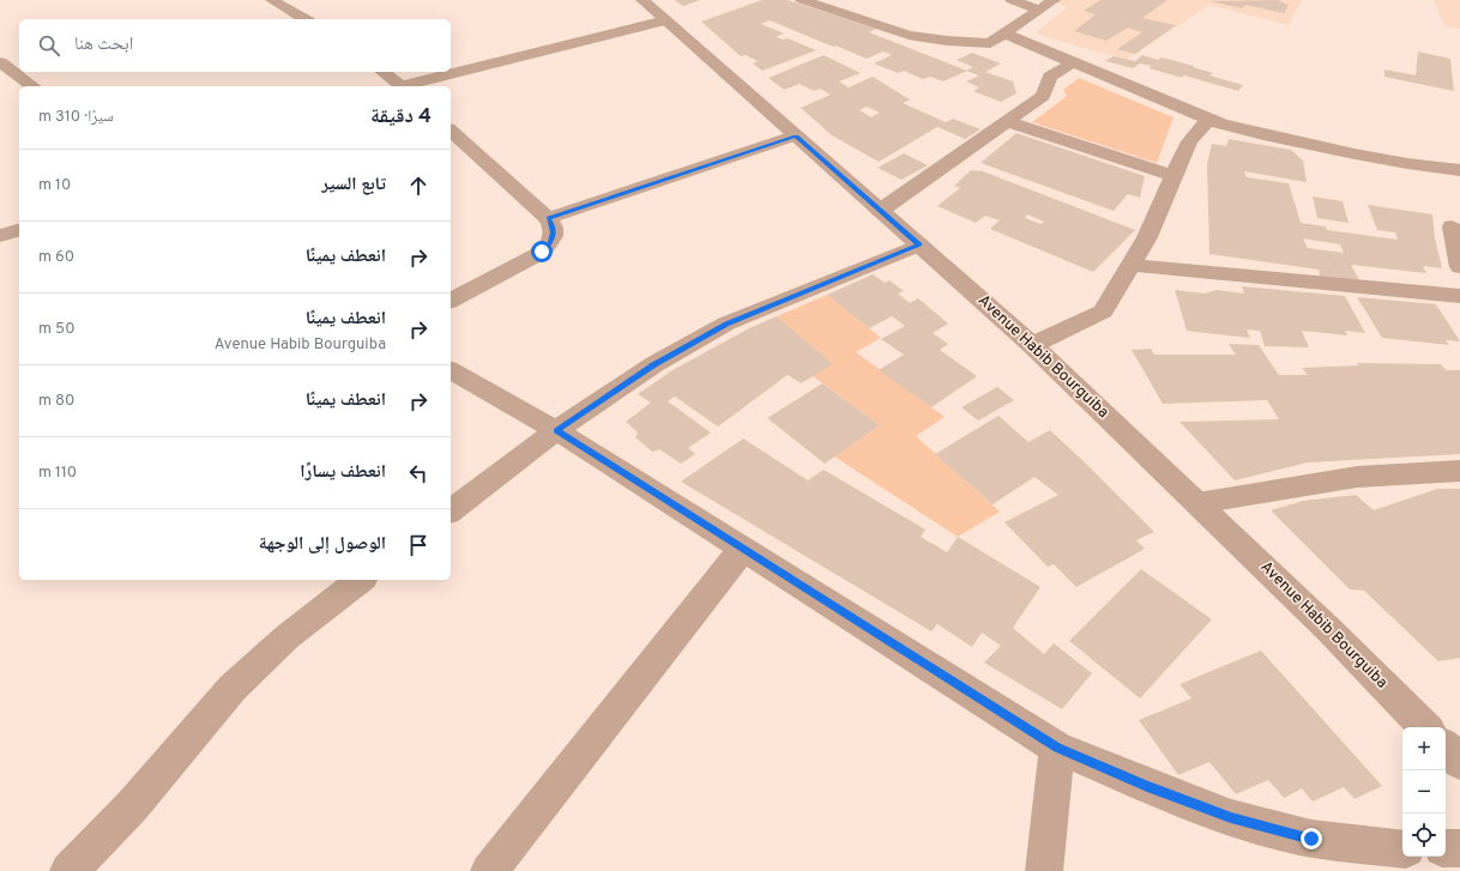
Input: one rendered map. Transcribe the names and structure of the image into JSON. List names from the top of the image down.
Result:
{
  "streets": {
    "street": ["Avenue Habib Bourguiba"]
  },
  "page": {
    "search": "ابحث هنا",
    "heading": ["4 دقيقة", "سيرًا · 310 m"],
    "list": [
      ["تابع السير", "10 m"],
      ["انعطف يمينًا", "60 m"],
      ["انعطف يمينًا", "Avenue Habib Bourguiba", "50 m"],
      ["انعطف يمينًا", "80 m"],
      ["انعطف يسارًا", "110 m"],
      "الوصول إلى الوجهة"
    ],
    "map_buttons": ["+", "−"]
  }
}
